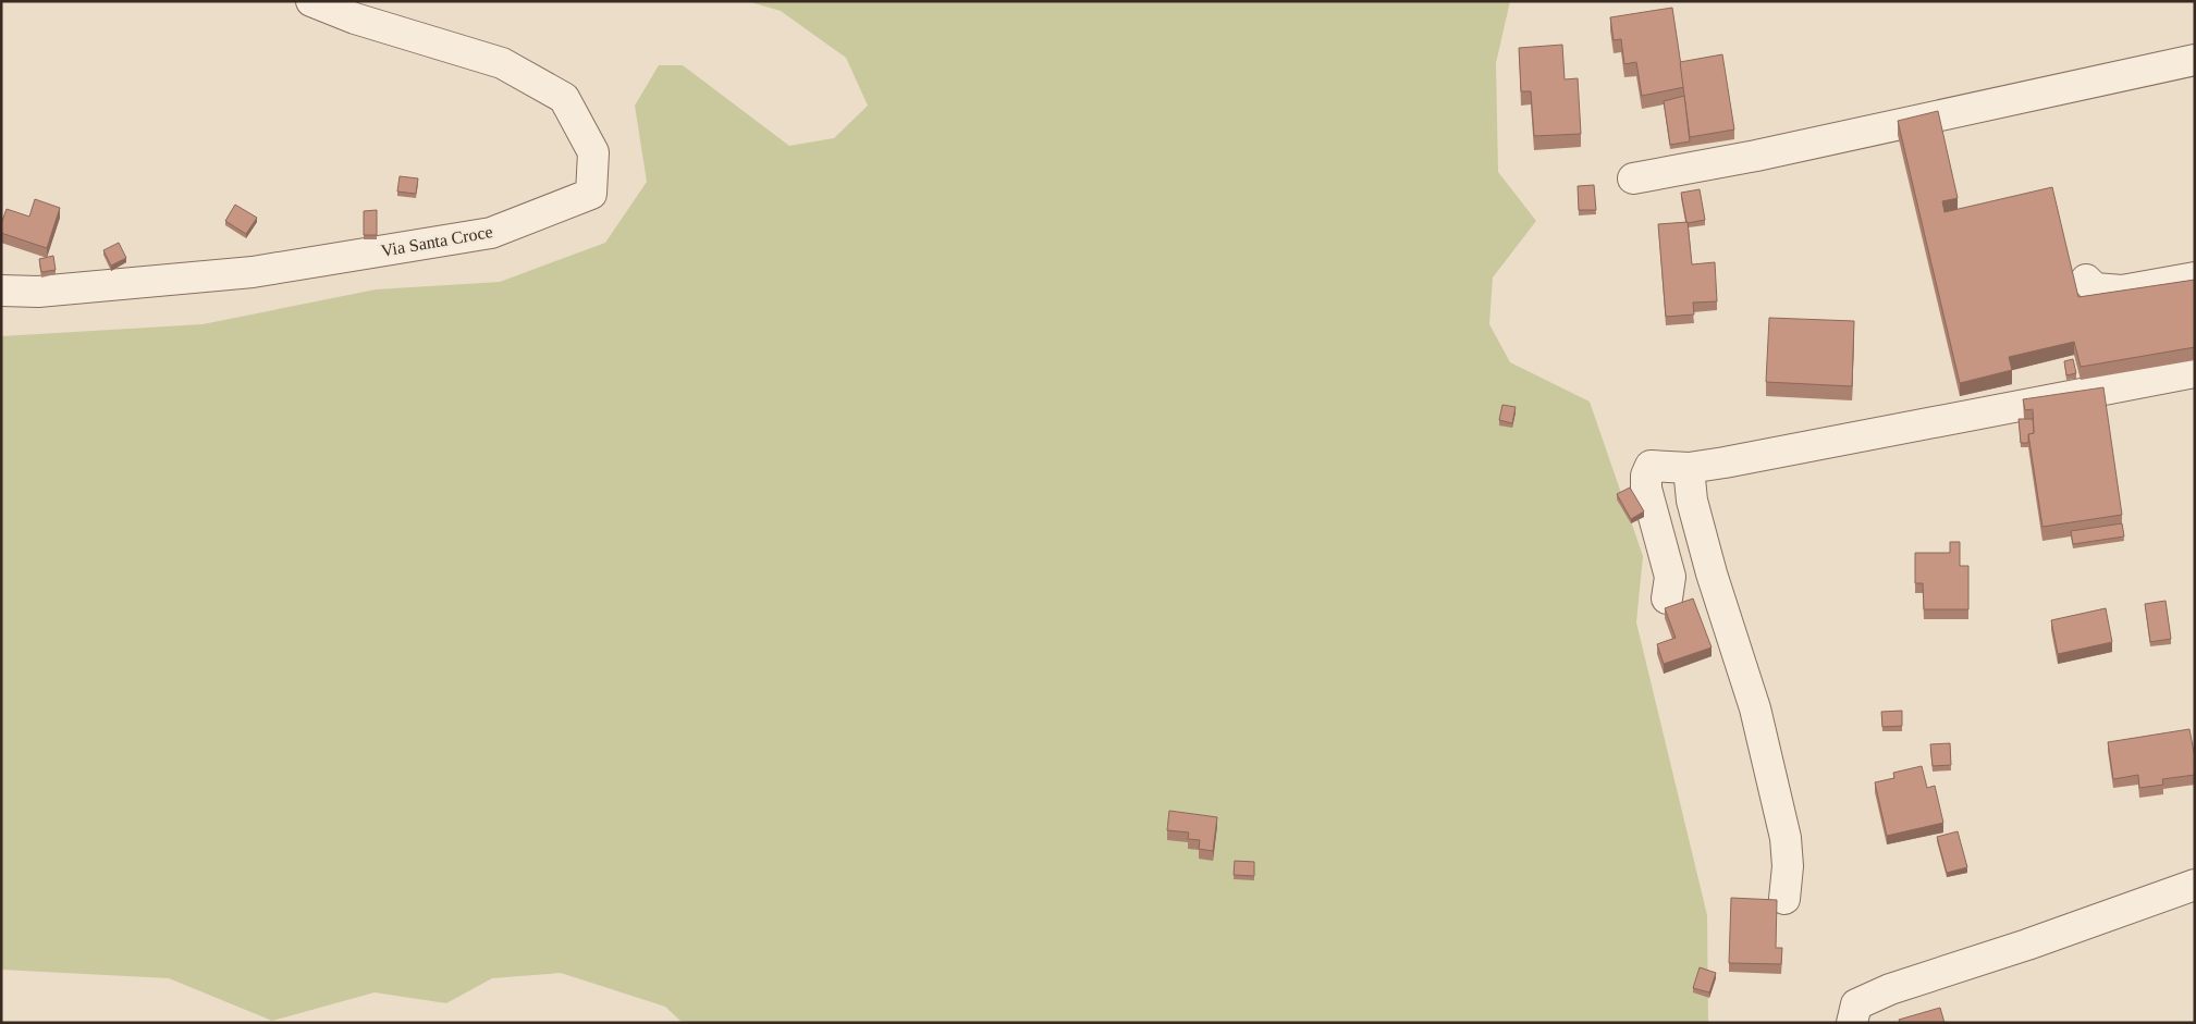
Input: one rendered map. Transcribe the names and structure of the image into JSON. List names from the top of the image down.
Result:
{
  "streets": {
    "street": ["Via Santa Croce"]
  }
}
